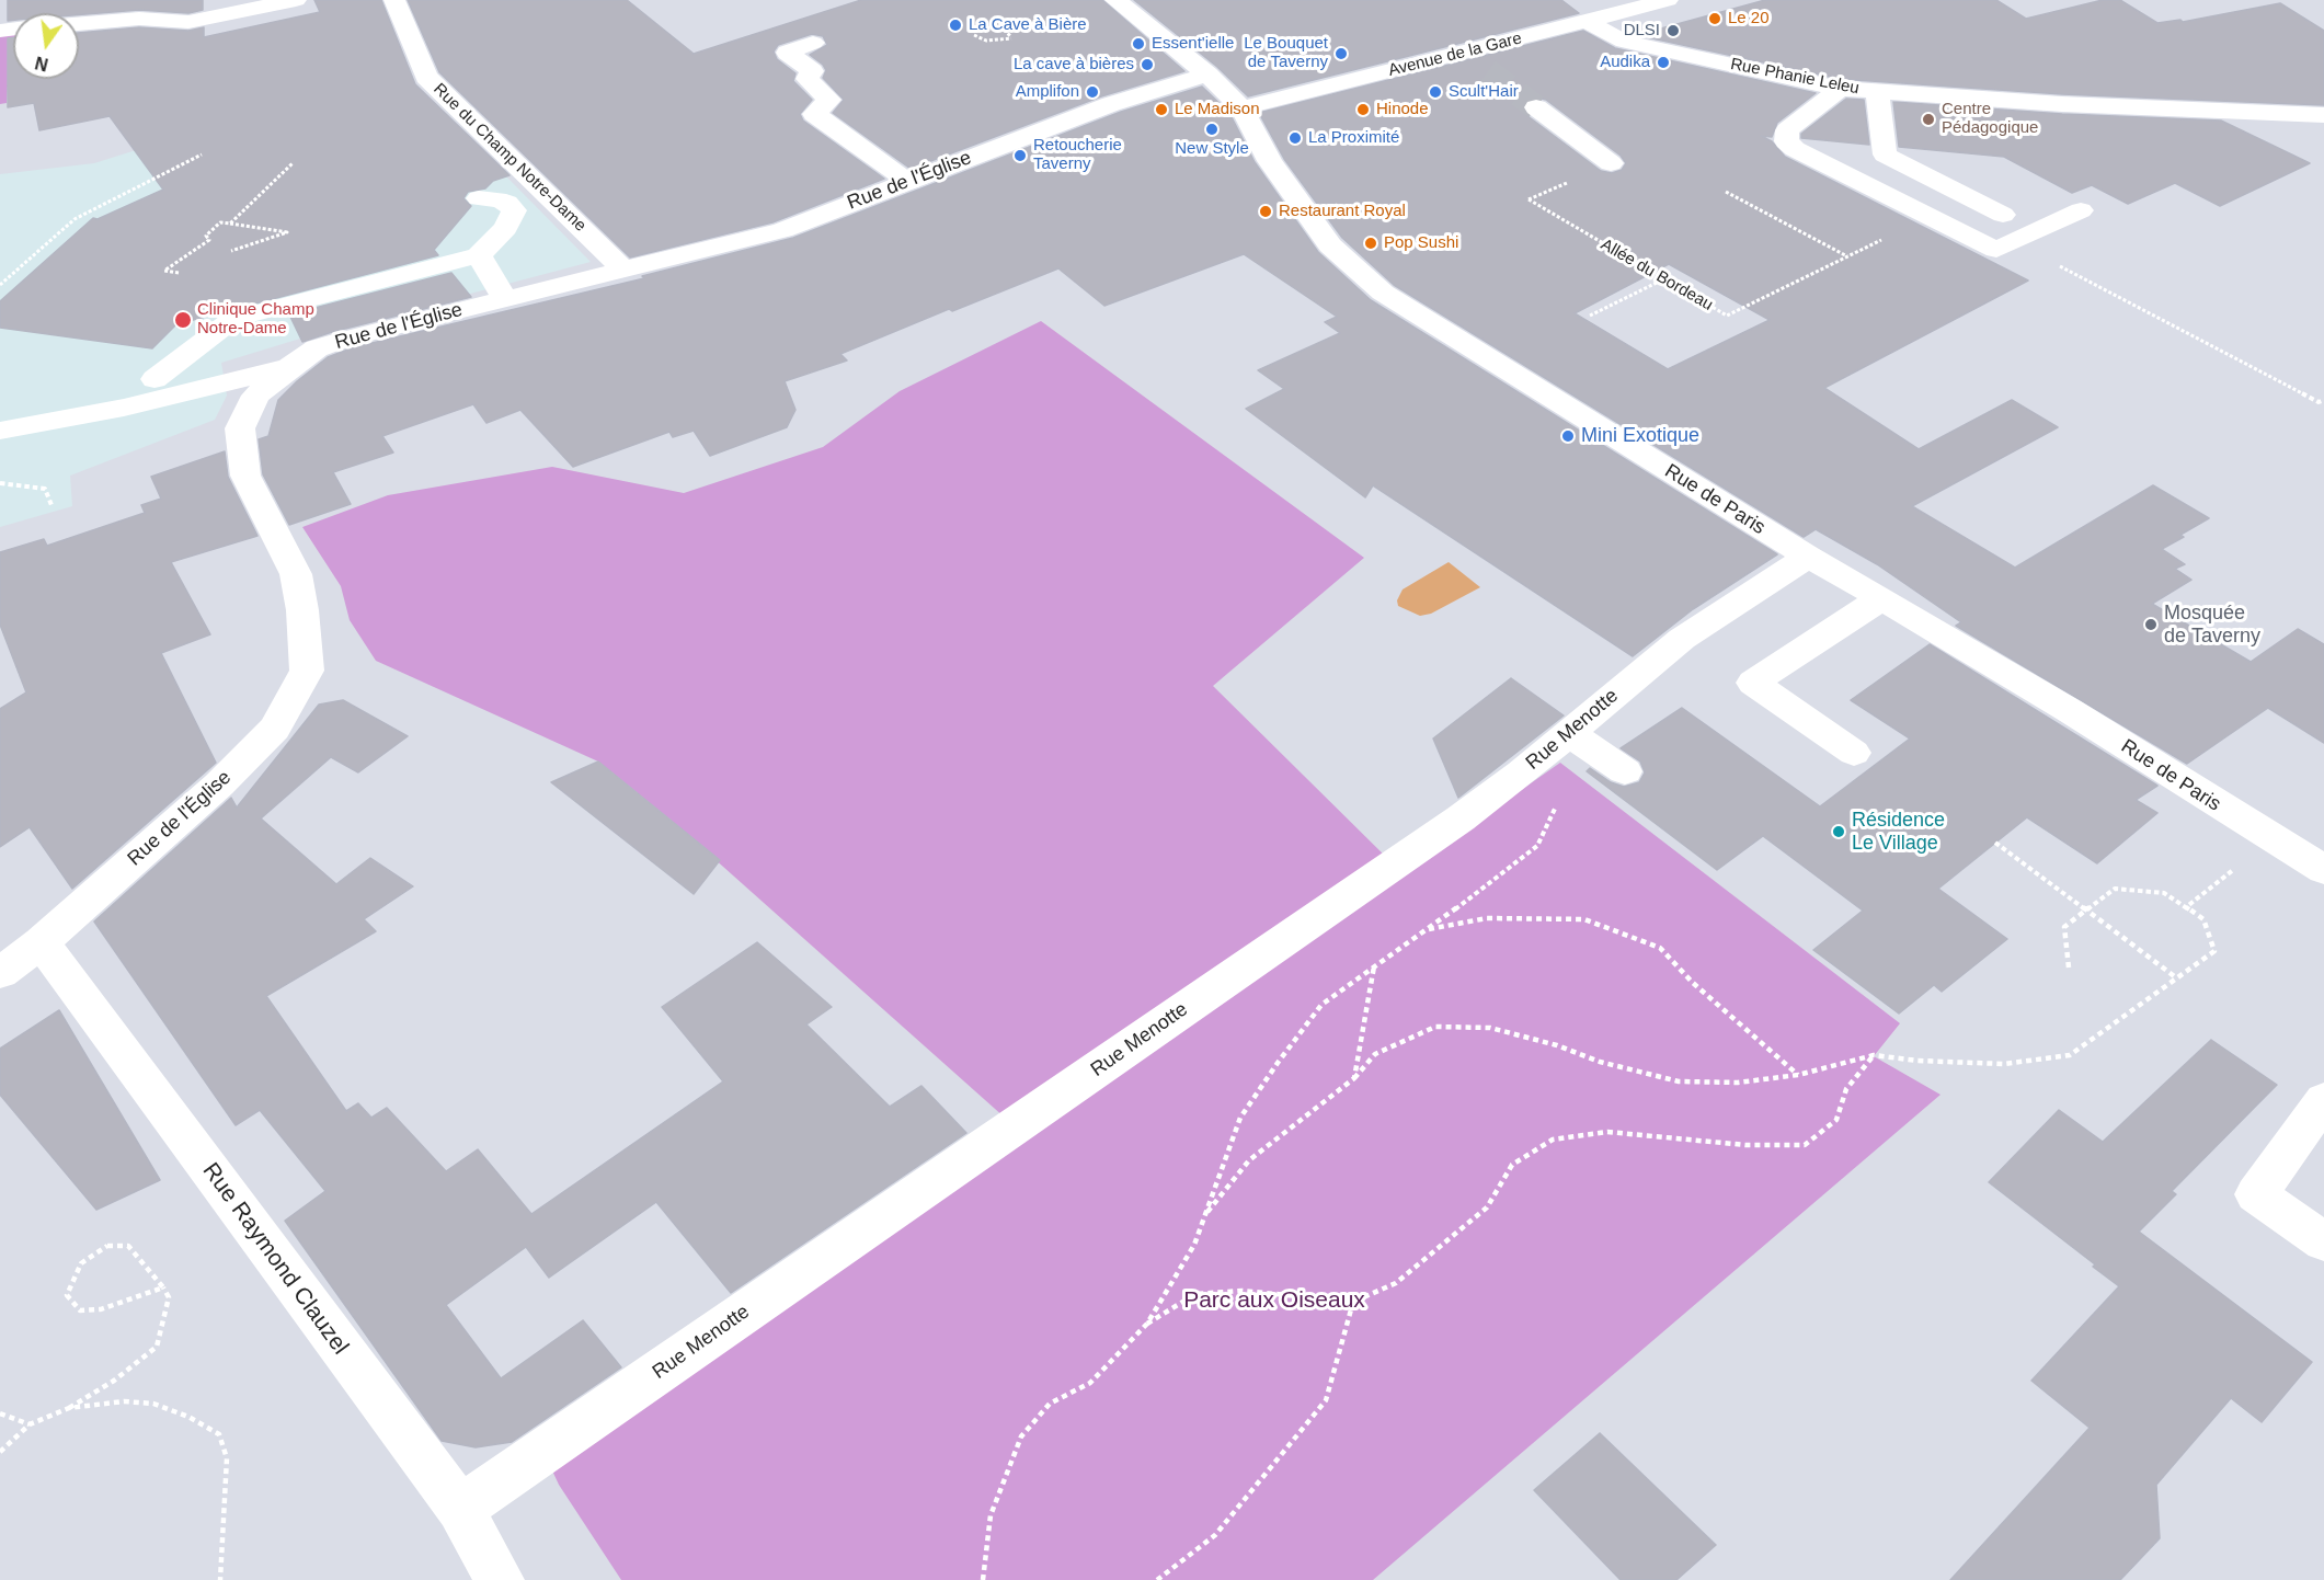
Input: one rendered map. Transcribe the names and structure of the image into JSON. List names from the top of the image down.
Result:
{
  "streets": {
    "street": [
      "Avenue de la Gare",
      "Rue Phanie Leleu",
      "Rue du Champ Notre-Dame",
      "Rue de l'Église",
      "Rue de Paris",
      "Rue Menotte",
      "Rue Raymond Clauzel"
    ],
    "path": ["Allée du Bordeau"]
  },
  "crossings": [
    ["Avenue de la Gare", "Rue Phanie Leleu"],
    ["Avenue de la Gare", "Rue de Paris"],
    ["Rue du Champ Notre-Dame", "Rue de l'Église"],
    ["Rue de l'Église", "Rue de Paris"],
    ["Rue de l'Église", "Rue Raymond Clauzel"],
    ["Rue de Paris", "Rue Menotte"],
    ["Rue Menotte", "Rue Raymond Clauzel"]
  ],
  "parks": ["Parc aux Oiseaux"],
  "places": [
    "Le 20",
    "La Cave à Bière",
    "DLSI",
    "Essent'ielle",
    "Le Bouquet de Taverny",
    "Audika",
    "La cave à bières",
    "Amplifon",
    "Scult'Hair",
    "Le Madison",
    "Hinode",
    "Centre Pédagogique",
    "New Style",
    "La Proximité",
    "Retoucherie Taverny",
    "Restaurant Royal",
    "Pop Sushi",
    "Clinique Champ Notre-Dame",
    "Mini Exotique",
    "Mosquée de Taverny",
    "Résidence Le Village"
  ],
  "north": "bottom"
}
